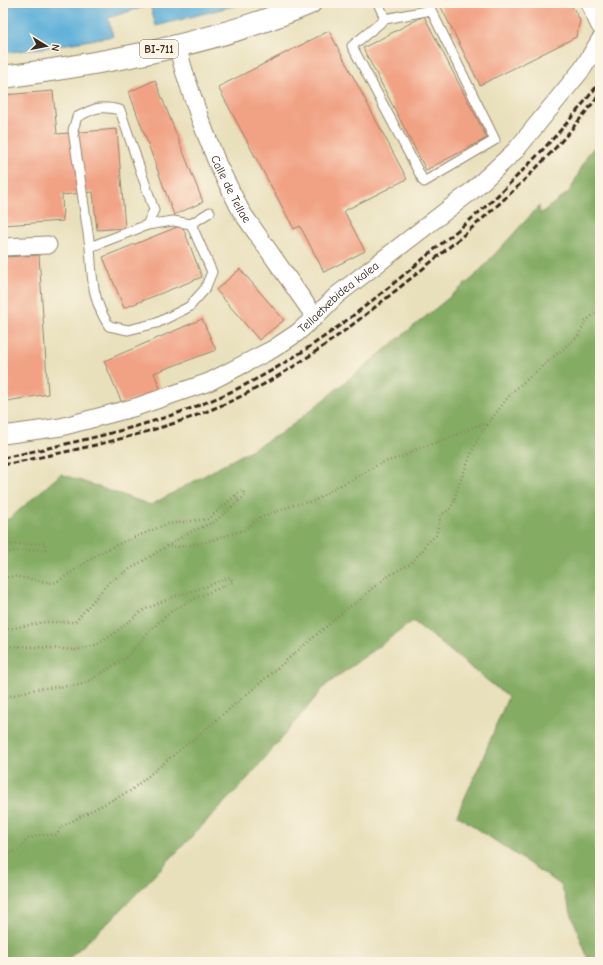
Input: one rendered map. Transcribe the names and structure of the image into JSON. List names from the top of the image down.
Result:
{
  "streets": {
    "main road": ["BI-711"],
    "street": ["Calle de Tellae", "Tellaetxebidea kalea"]
  },
  "crossings": [
    ["BI-711", "Calle de Tellae"],
    ["Calle de Tellae", "Tellaetxebidea kalea"]
  ],
  "north": "right"
}
